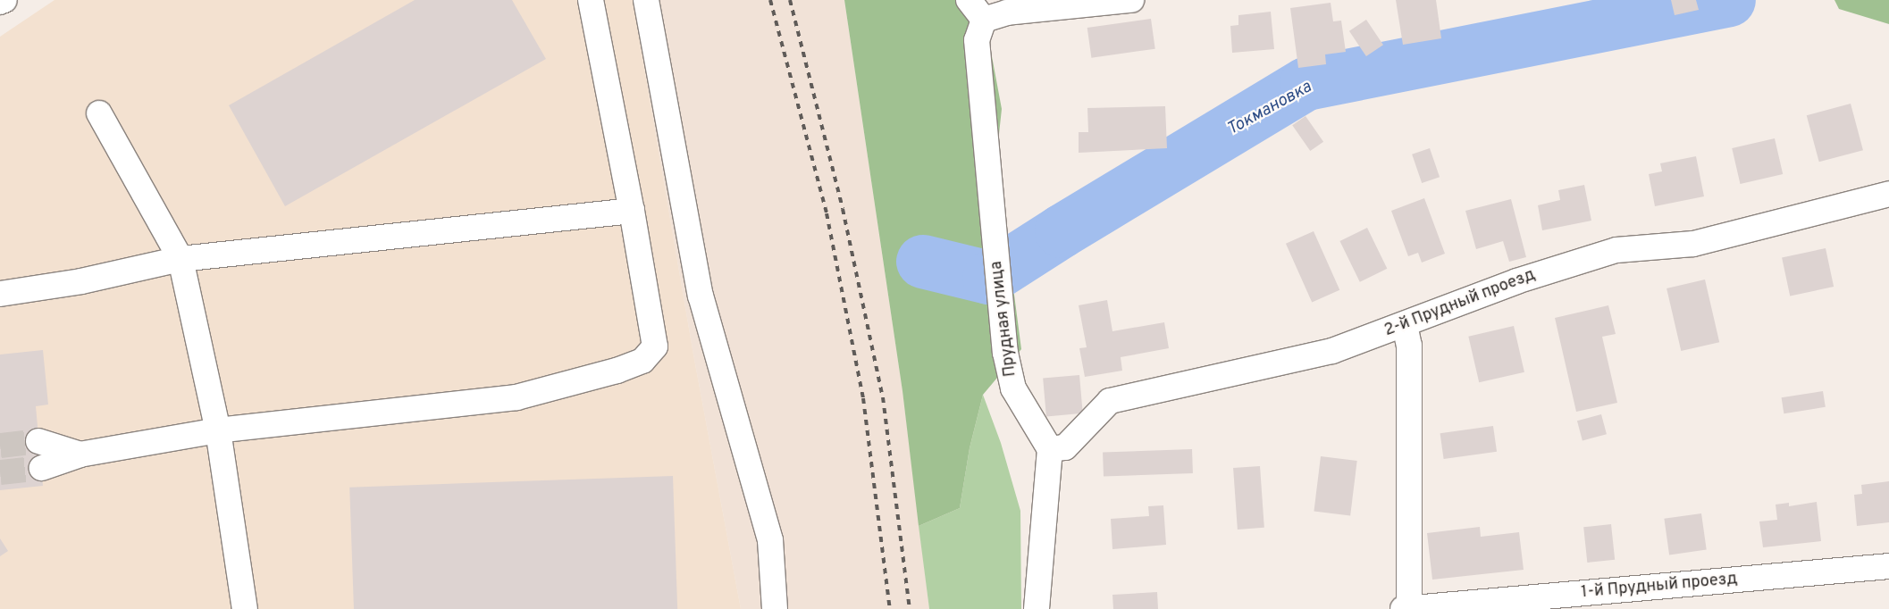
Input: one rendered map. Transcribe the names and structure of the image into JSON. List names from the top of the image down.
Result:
{
  "streets": {
    "street": ["2-й Прудный проезд", "Прудная улица", "1-й Прудный проезд"]
  },
  "crossings": [
    ["2-й Прудный проезд", "Прудная улица"]
  ],
  "water": ["Токмановка"]
}
